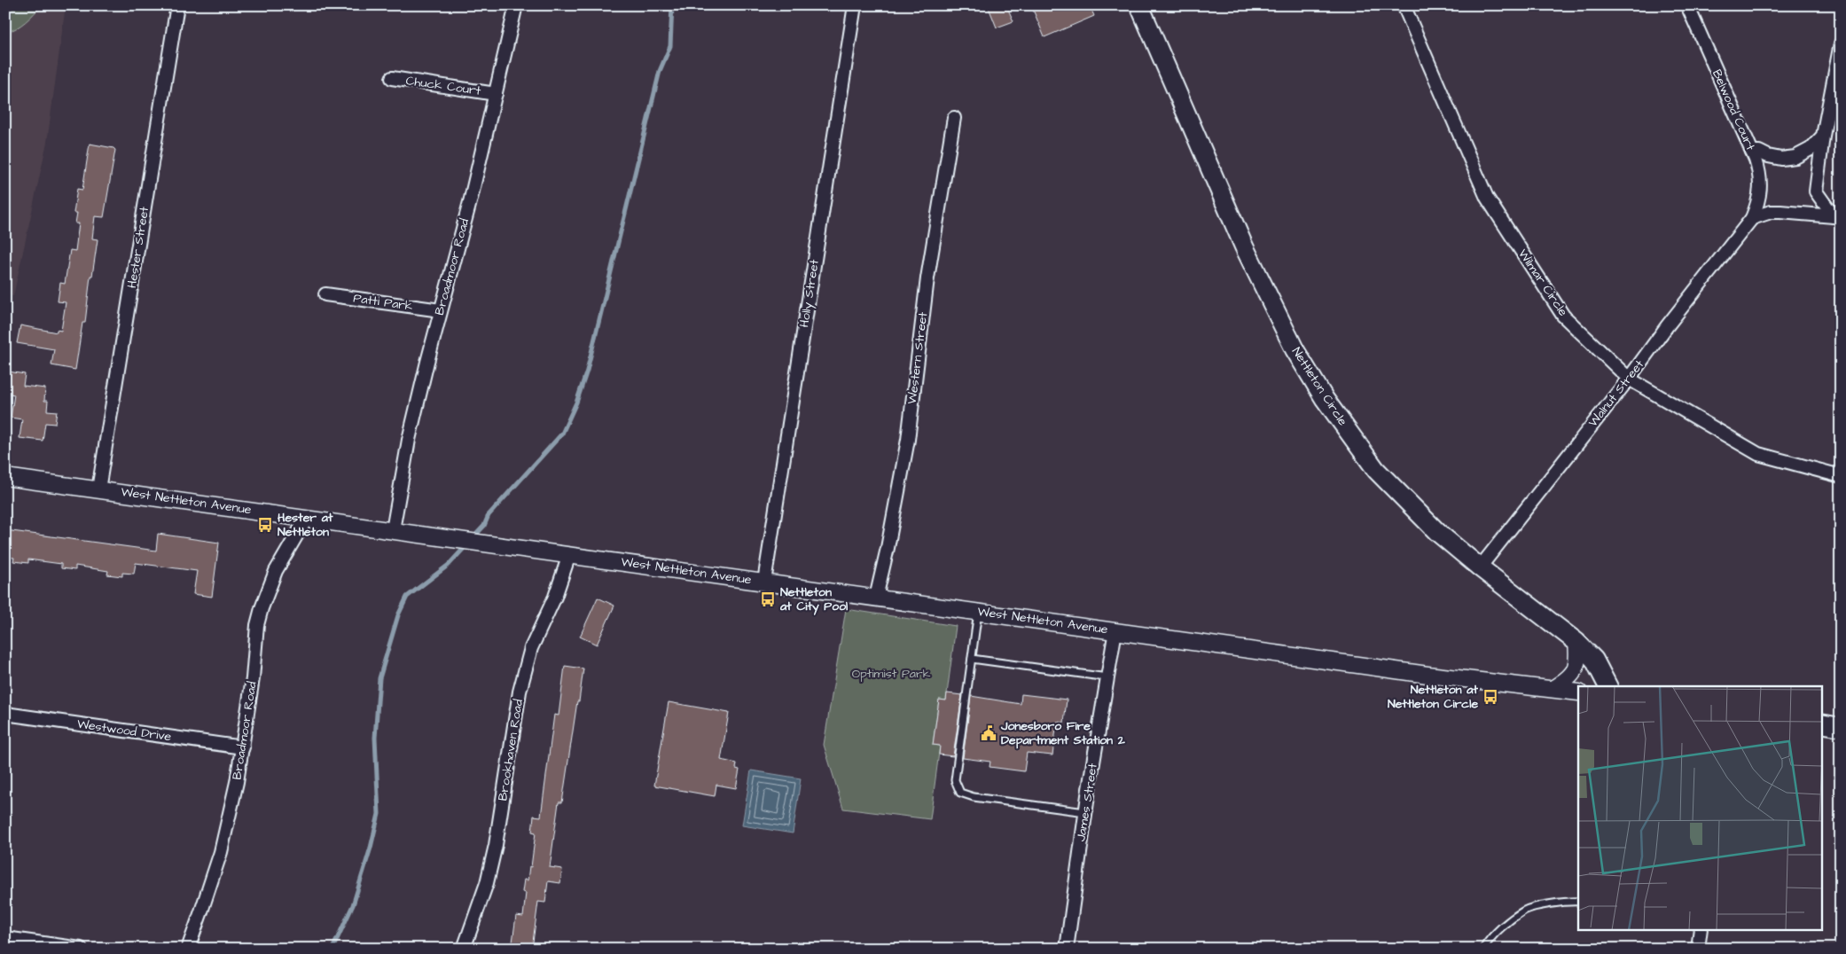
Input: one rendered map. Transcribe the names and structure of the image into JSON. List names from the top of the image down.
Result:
{
  "streets": {
    "main road": ["Nettleton Circle"],
    "street": [
      "Chuck Court",
      "Belwood Court",
      "Hester Street",
      "Broadmoor Road",
      "Wilmar Circle",
      "Holly Street",
      "Patti Park",
      "Western Street",
      "Walnut Street",
      "West Nettleton Avenue",
      "Westwood Drive",
      "Brookhaven Road",
      "James Street"
    ]
  },
  "crossings": [
    ["Chuck Court", "Broadmoor Road"],
    ["Belwood Court", "Walnut Street"],
    ["Hester Street", "West Nettleton Avenue"],
    ["Broadmoor Road", "Patti Park"],
    ["Broadmoor Road", "West Nettleton Avenue"],
    ["Broadmoor Road", "Westwood Drive"],
    ["Wilmar Circle", "Walnut Street"],
    ["Holly Street", "West Nettleton Avenue"],
    ["Western Street", "West Nettleton Avenue"],
    ["Nettleton Circle", "Walnut Street"],
    ["West Nettleton Avenue", "Brookhaven Road"],
    ["West Nettleton Avenue", "James Street"]
  ],
  "parks": ["Optimist Park"],
  "places": {
    "bus stop": ["Hester at Nettleton", "Nettleton at City Pool", "Nettleton at Nettleton Circle"],
    "public building": ["Jonesboro Fire Department Station 2"]
  }
}
